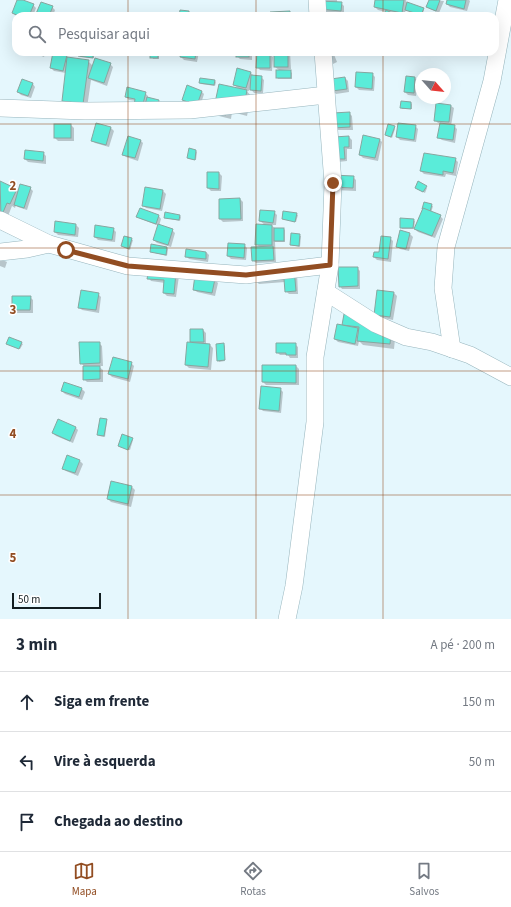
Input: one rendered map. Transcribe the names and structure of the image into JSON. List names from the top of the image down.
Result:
{
  "scale_bar": "50 m",
  "north": "bottom right",
  "page": {
    "search": "Pesquisar aqui",
    "scale": "50 m",
    "heading": ["3 min", "A pé · 200 m"],
    "list": [
      ["Siga em frente", "150 m"],
      ["Vire à esquerda", "50 m"],
      "Chegada ao destino"
    ],
    "nav": ["Mapa", "Rotas", "Salvos"]
  },
  "grid": {
    "rows": [
      "2",
      "3",
      "4",
      "5"
    ]
  }
}
